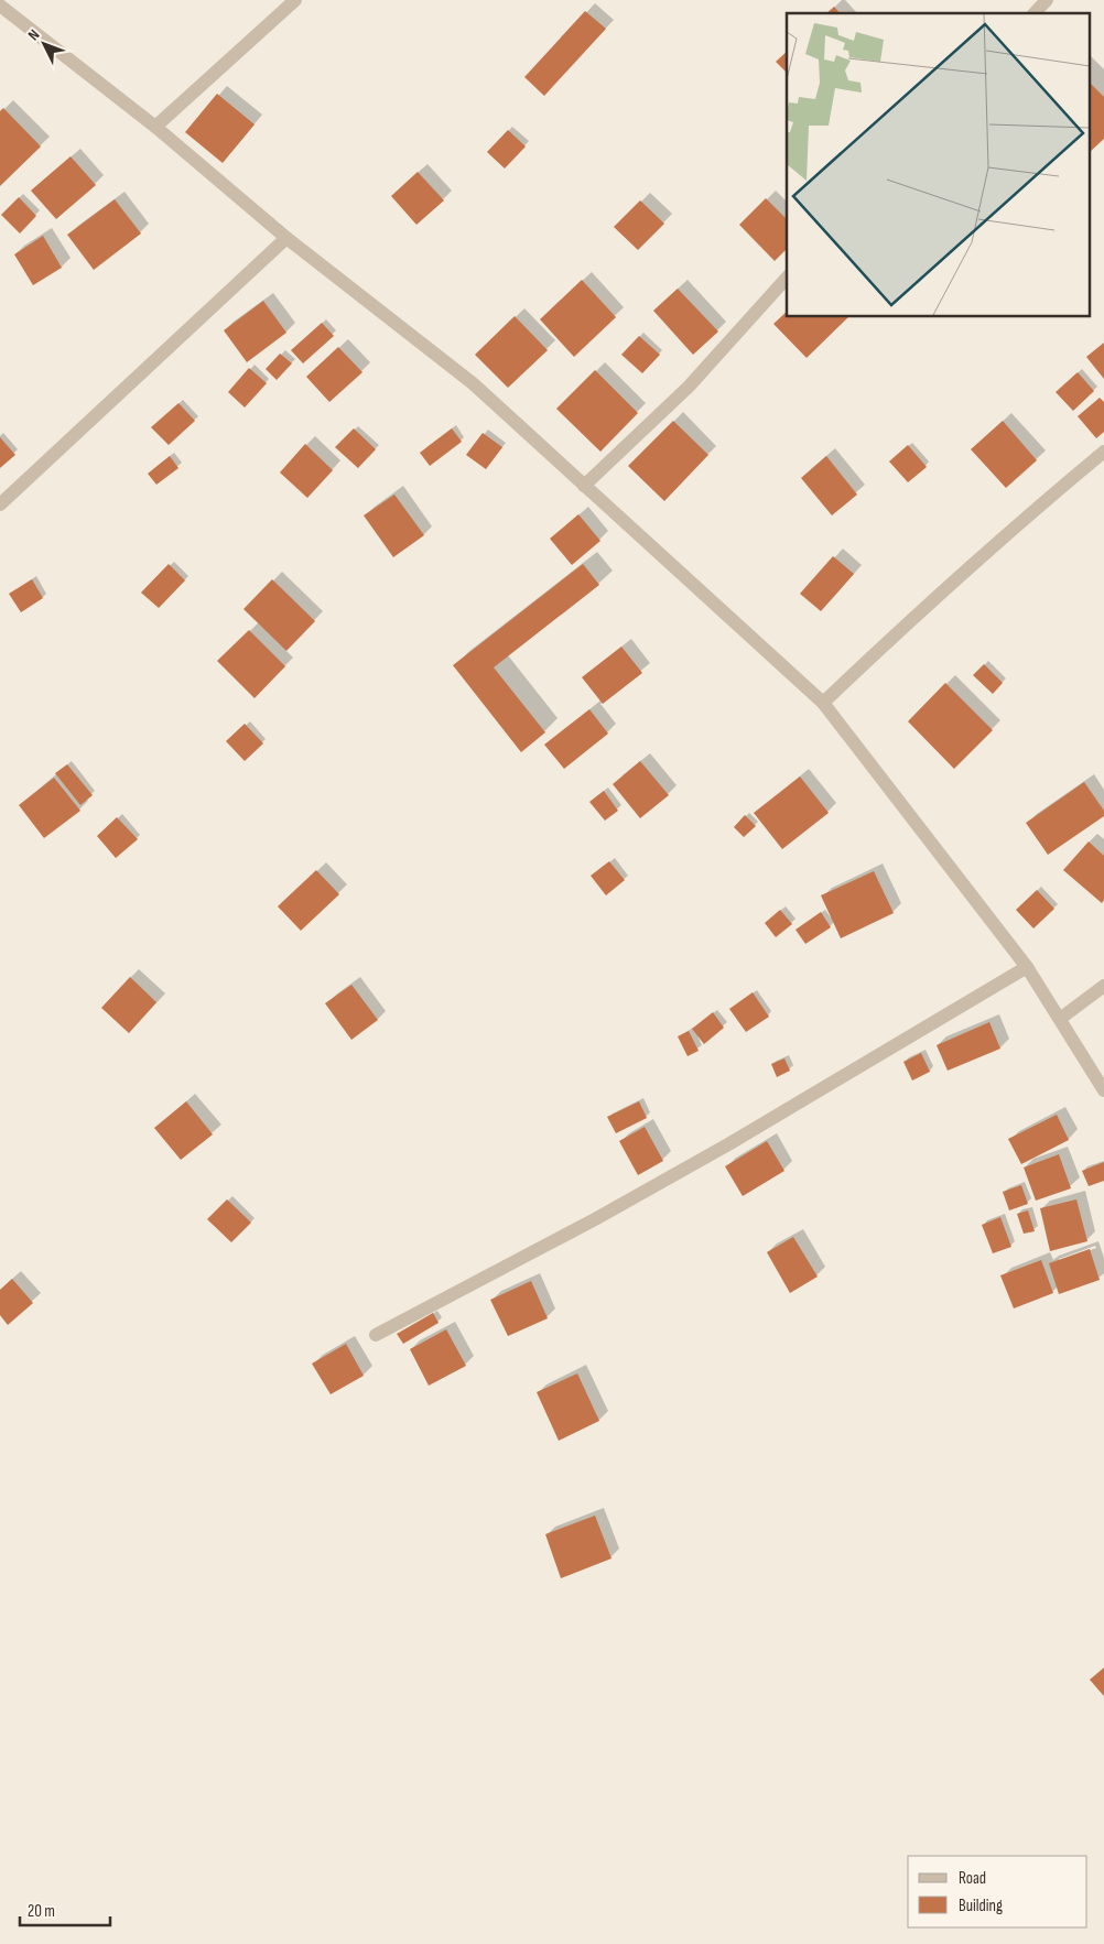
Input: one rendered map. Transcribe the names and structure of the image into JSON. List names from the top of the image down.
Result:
{
  "legend": ["Road", "Building"],
  "scale_bar": "20 m",
  "north": "top left"
}
